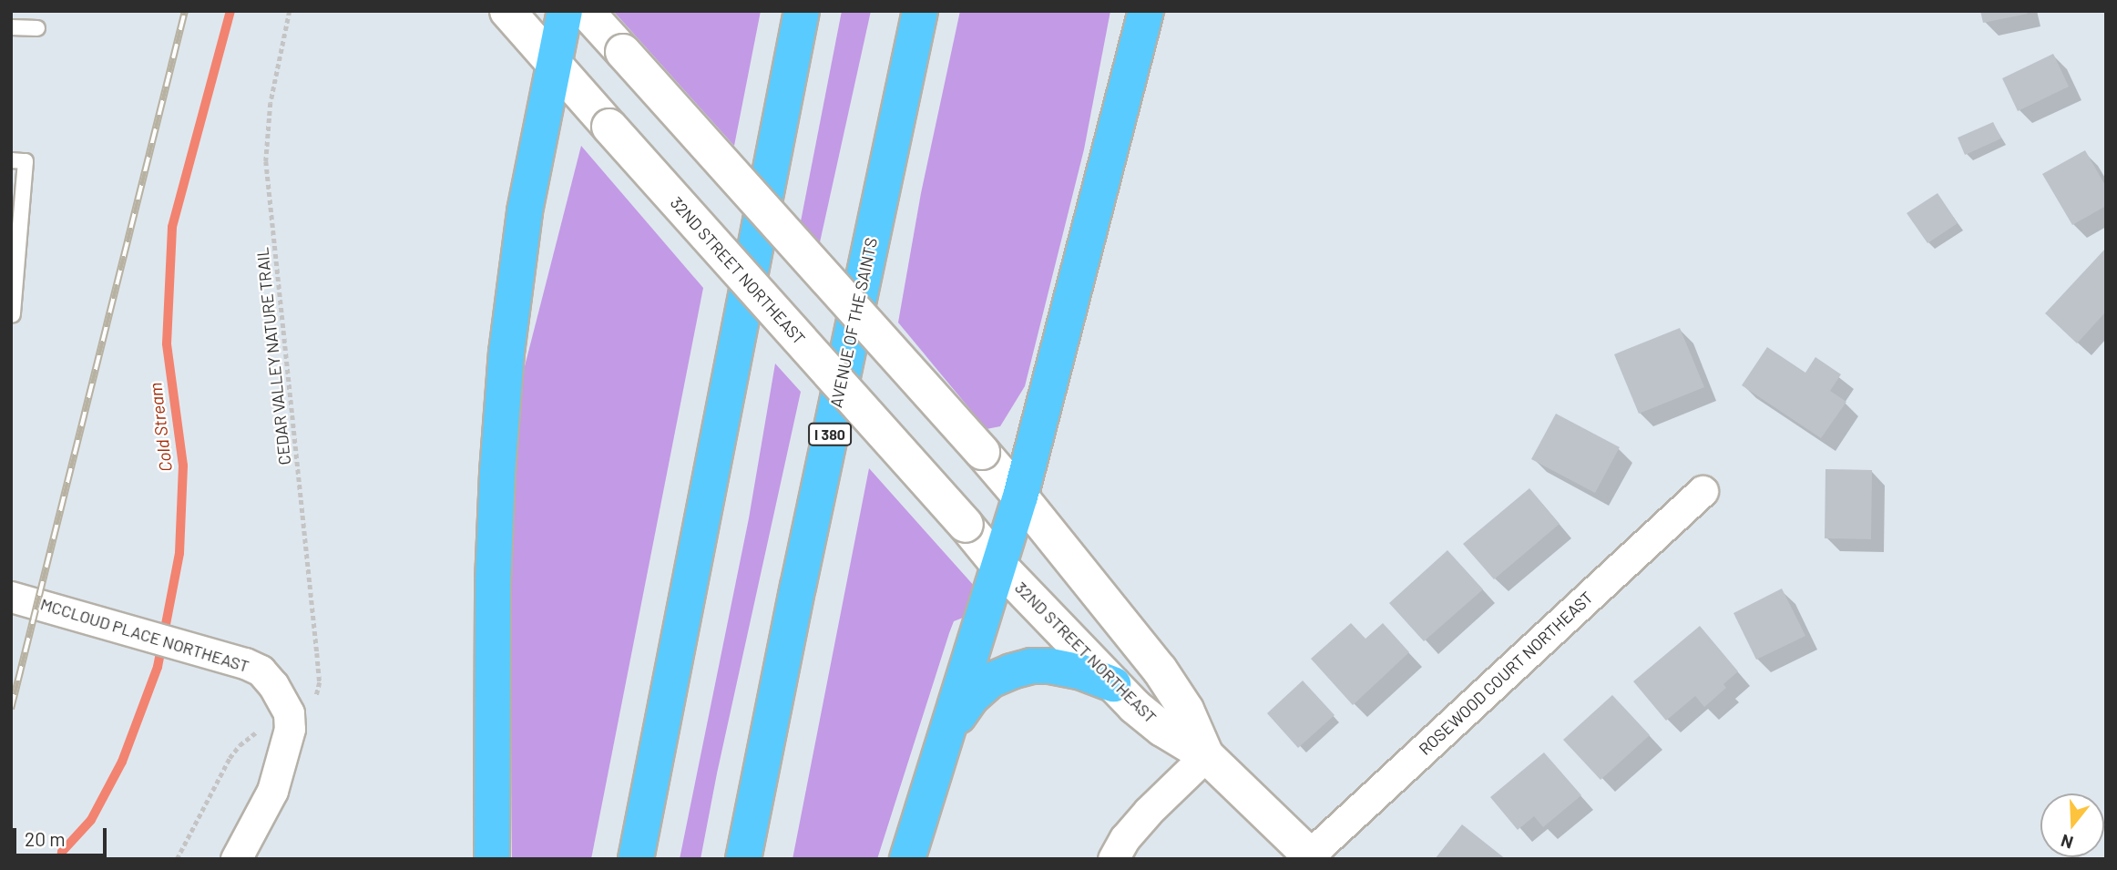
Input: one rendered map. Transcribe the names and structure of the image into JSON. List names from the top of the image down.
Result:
{
  "streets": {
    "highway": ["AVENUE OF THE SAINTS", "I 380"],
    "main road": ["32ND STREET NORTHEAST"],
    "street": ["MCCLOUD PLACE NORTHEAST", "ROSEWOOD COURT NORTHEAST"],
    "path": ["CEDAR VALLEY NATURE TRAIL"]
  },
  "water": ["Cold Stream"],
  "scale_bar": "20 m",
  "north": "bottom"
}
